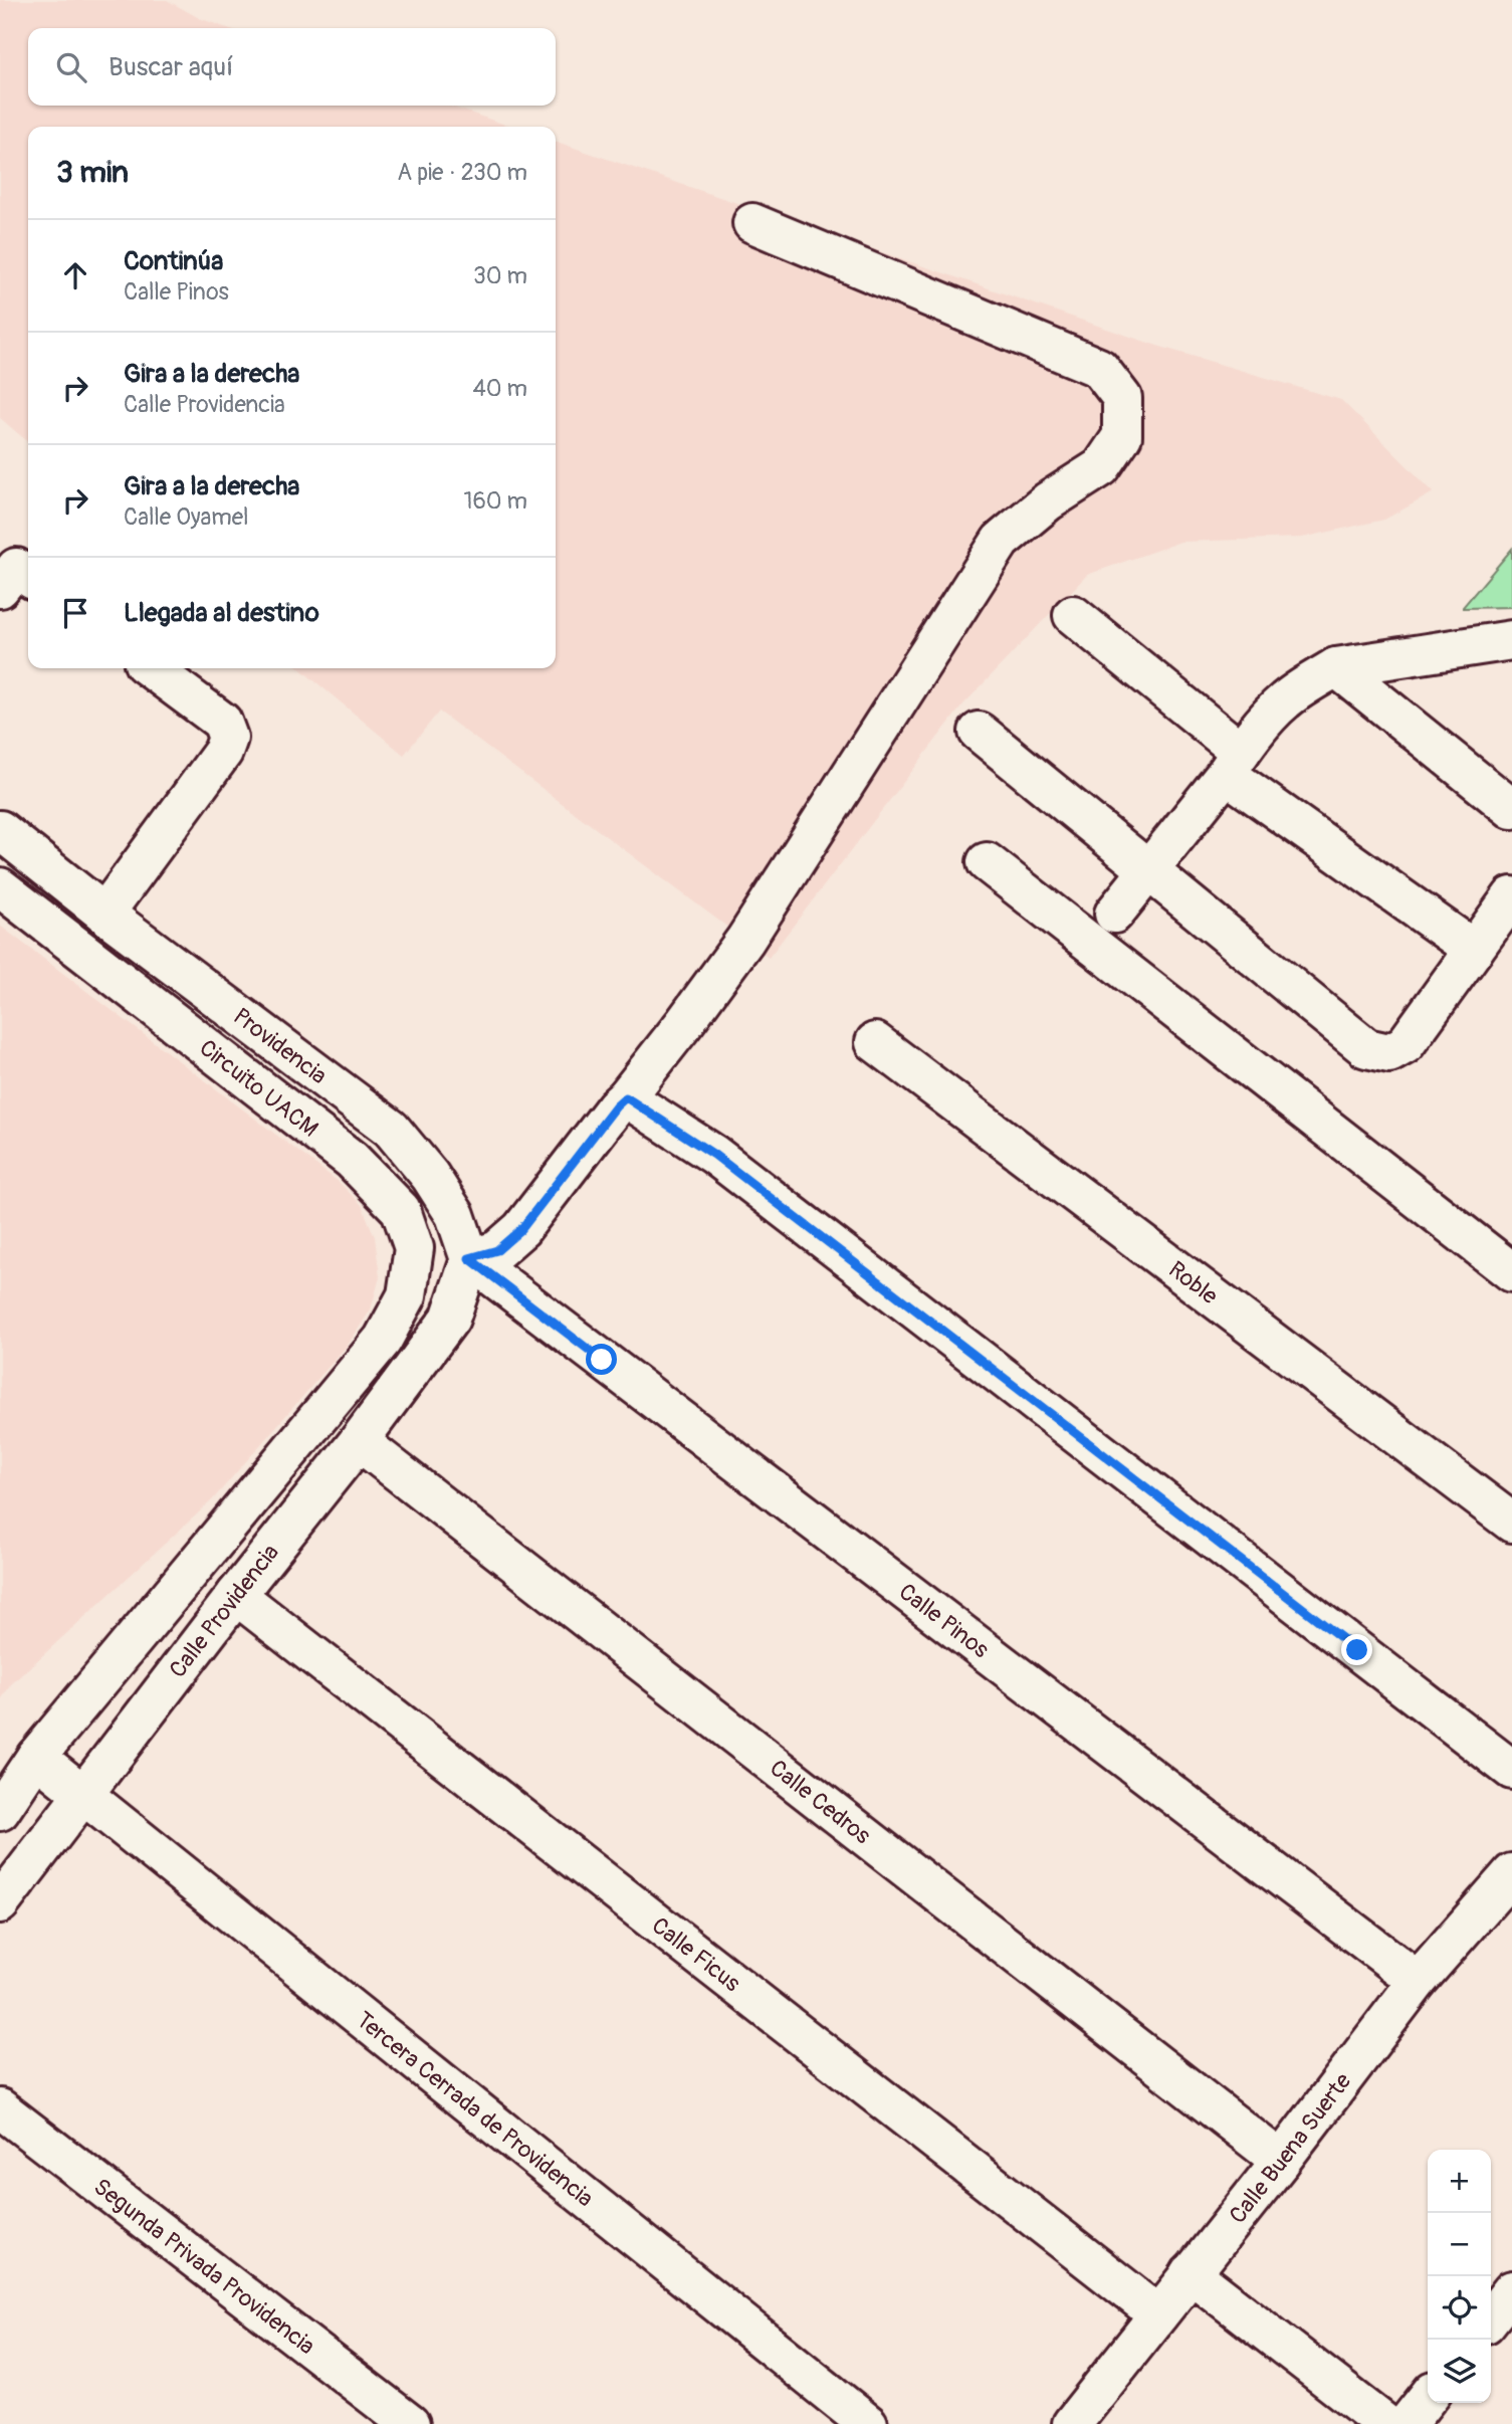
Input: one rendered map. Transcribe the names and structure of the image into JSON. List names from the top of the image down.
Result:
{
  "streets": {
    "street": [
      "Providencia",
      "Circuito UACM",
      "Roble",
      "Calle Providencia",
      "Calle Pinos",
      "Calle Cedros",
      "Calle Ficus",
      "Tercera Cerrada de Providencia",
      "Calle Buena Suerte",
      "Segunda Privada Providencia"
    ]
  },
  "crossings": [
    ["Providencia", "Calle Providencia"],
    ["Providencia", "Calle Pinos"],
    ["Circuito UACM", "Tercera Cerrada de Providencia"],
    ["Calle Providencia", "Calle Pinos"],
    ["Calle Providencia", "Calle Cedros"],
    ["Calle Providencia", "Calle Ficus"],
    ["Calle Providencia", "Tercera Cerrada de Providencia"],
    ["Calle Pinos", "Calle Buena Suerte"],
    ["Calle Cedros", "Calle Buena Suerte"],
    ["Calle Ficus", "Calle Buena Suerte"]
  ],
  "page": {
    "search": "Buscar aquí",
    "heading": ["3 min", "A pie · 230 m"],
    "list": [
      ["Continúa", "Calle Pinos", "30 m"],
      ["Gira a la derecha", "Calle Providencia", "40 m"],
      ["Gira a la derecha", "Calle Oyamel", "160 m"],
      "Llegada al destino"
    ],
    "map_buttons": ["+", "−"]
  }
}
